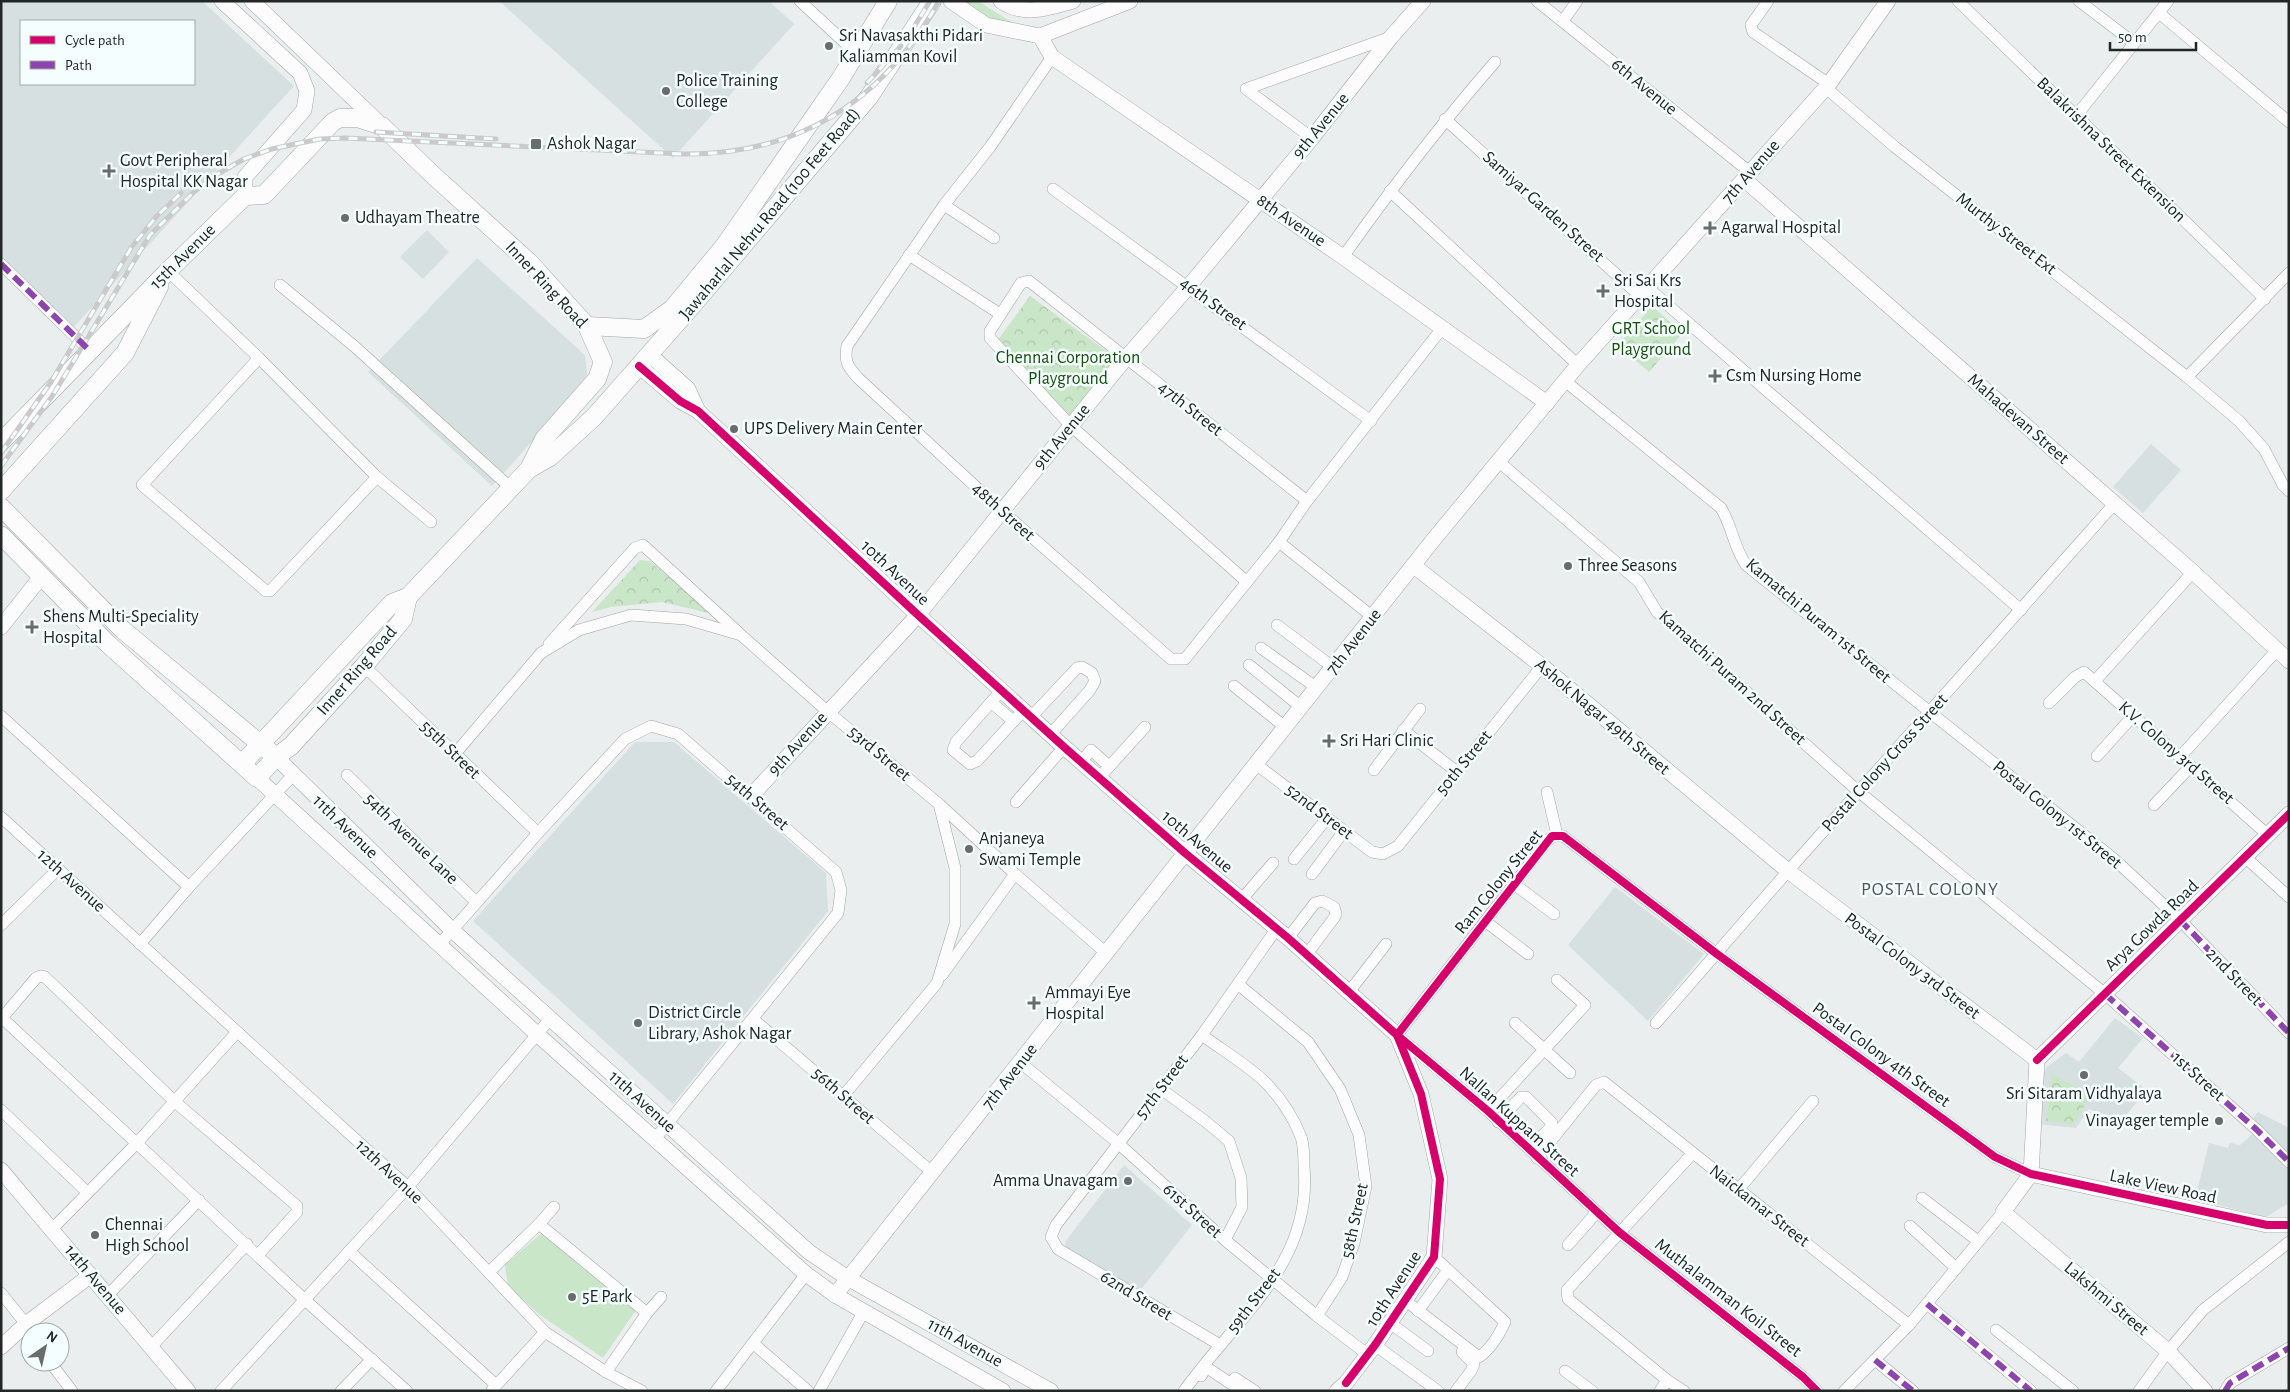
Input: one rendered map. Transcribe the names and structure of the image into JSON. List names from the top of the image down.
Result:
{
  "streets": {
    "main road": [
      "9th Avenue",
      "7th Avenue",
      "Jawaharlal Nehru Road (100 Feet Road)",
      "8th Avenue",
      "15th Avenue",
      "Inner Ring Road",
      "Mahadevan Street",
      "10th Avenue",
      "Ashok Nagar 49th Street",
      "11th Avenue",
      "Arya Gowda Road",
      "Postal Colony 3rd Street",
      "Lake View Road",
      "14th Avenue",
      "Lakshmi Street"
    ],
    "street": [
      "6th Avenue",
      "Balakrishna Street Extension",
      "Samiyar Garden Street",
      "Murthy Street Ext",
      "46th Street",
      "47th Street",
      "48th Street",
      "Kamatchi Puram 1st Street",
      "Kamatchi Puram 2nd Street",
      "55th Street",
      "K.V. Colony 3rd Street",
      "53rd Street",
      "50th Street",
      "Postal Colony Cross Street",
      "54th Street",
      "52nd Street",
      "Postal Colony 1st Street",
      "54th Avenue Lane",
      "12th Avenue",
      "Ram Colony Street",
      "2nd Street",
      "Postal Colony 4th Street",
      "1st Street",
      "57th Street",
      "56th Street",
      "Nallan Kuppam Street",
      "Naickamar Street",
      "61st Street",
      "58th Street",
      "62nd Street",
      "Muthalamman Koil Street",
      "59th Street"
    ]
  },
  "crossings": [
    ["6th Avenue", "7th Avenue"],
    ["6th Avenue", "Mahadevan Street"],
    ["9th Avenue", "8th Avenue"],
    ["9th Avenue", "46th Street"],
    ["9th Avenue", "47th Street"],
    ["9th Avenue", "48th Street"],
    ["9th Avenue", "10th Avenue"],
    ["9th Avenue", "53rd Street"],
    ["9th Avenue", "54th Street"],
    ["7th Avenue", "Samiyar Garden Street"],
    ["7th Avenue", "8th Avenue"],
    ["7th Avenue", "Murthy Street Ext"],
    ["7th Avenue", "Mahadevan Street"],
    ["7th Avenue", "10th Avenue"],
    ["7th Avenue", "Kamatchi Puram 1st Street"],
    ["7th Avenue", "Kamatchi Puram 2nd Street"],
    ["7th Avenue", "Ashok Nagar 49th Street"],
    ["7th Avenue", "53rd Street"],
    ["7th Avenue", "52nd Street"],
    ["7th Avenue", "11th Avenue"],
    ["7th Avenue", "56th Street"],
    ["7th Avenue", "61st Street"],
    ["Samiyar Garden Street", "Postal Colony Cross Street"],
    ["Jawaharlal Nehru Road (100 Feet Road)", "Inner Ring Road"],
    ["Jawaharlal Nehru Road (100 Feet Road)", "10th Avenue"],
    ["Inner Ring Road", "55th Street"],
    ["Inner Ring Road", "11th Avenue"],
    ["Mahadevan Street", "Postal Colony Cross Street"],
    ["10th Avenue", "Ram Colony Street"],
    ["10th Avenue", "57th Street"],
    ["10th Avenue", "Nallan Kuppam Street"],
    ["10th Avenue", "61st Street"],
    ["Kamatchi Puram 1st Street", "Postal Colony Cross Street"],
    ["Kamatchi Puram 1st Street", "Postal Colony 1st Street"],
    ["Kamatchi Puram 2nd Street", "Postal Colony Cross Street"],
    ["Kamatchi Puram 2nd Street", "Arya Gowda Road"],
    ["Kamatchi Puram 2nd Street", "1st Street"],
    ["Ashok Nagar 49th Street", "50th Street"],
    ["Ashok Nagar 49th Street", "Postal Colony Cross Street"],
    ["Ashok Nagar 49th Street", "Postal Colony 3rd Street"],
    ["55th Street", "53rd Street"],
    ["55th Street", "54th Street"],
    ["K.V. Colony 3rd Street", "Arya Gowda Road"],
    ["50th Street", "52nd Street"],
    ["Postal Colony Cross Street", "Postal Colony 1st Street"],
    ["Postal Colony Cross Street", "Ram Colony Street"],
    ["Postal Colony Cross Street", "Postal Colony 3rd Street"],
    ["Postal Colony Cross Street", "Postal Colony 4th Street"],
    ["54th Street", "11th Avenue"],
    ["54th Street", "54th Avenue Lane"],
    ["54th Street", "56th Street"],
    ["Postal Colony 1st Street", "Arya Gowda Road"],
    ["Postal Colony 1st Street", "2nd Street"],
    ["Ram Colony Street", "Postal Colony 4th Street"],
    ["Ram Colony Street", "Nallan Kuppam Street"],
    ["Arya Gowda Road", "Postal Colony 3rd Street"],
    ["Arya Gowda Road", "2nd Street"],
    ["Arya Gowda Road", "1st Street"],
    ["Postal Colony 4th Street", "Lake View Road"],
    ["57th Street", "61st Street"],
    ["57th Street", "58th Street"],
    ["57th Street", "62nd Street"],
    ["57th Street", "59th Street"],
    ["Nallan Kuppam Street", "Naickamar Street"],
    ["Nallan Kuppam Street", "Muthalamman Koil Street"],
    ["Naickamar Street", "Muthalamman Koil Street"],
    ["61st Street", "58th Street"],
    ["61st Street", "59th Street"],
    ["62nd Street", "59th Street"]
  ],
  "districts": ["POSTAL COLONY"],
  "parks": ["GRT School Playground", "Chennai Corporation Playground"],
  "places": {
    "other": [
      "Sri Navasakthi Pidari Kaliamman Kovil",
      "Police Training College",
      "Udhayam Theatre",
      "UPS Delivery Main Center",
      "Three Seasons",
      "Anjaneya Swami Temple",
      "District Circle Library, Ashok Nagar",
      "Sri Sitaram Vidhyalaya",
      "Vinayager temple",
      "Amma Unavagam",
      "Chennai High School",
      "5E Park"
    ],
    "transit": ["Ashok Nagar"],
    "health": [
      "Govt Peripheral Hospital KK Nagar",
      "Agarwal Hospital",
      "Sri Sai Krs Hospital",
      "Csm Nursing Home",
      "Shens Multi-Speciality Hospital",
      "Sri Hari Clinic",
      "Ammayi Eye Hospital"
    ]
  },
  "legend": ["Cycle path", "Path"],
  "scale_bar": "50 m",
  "north": "top right"
}
